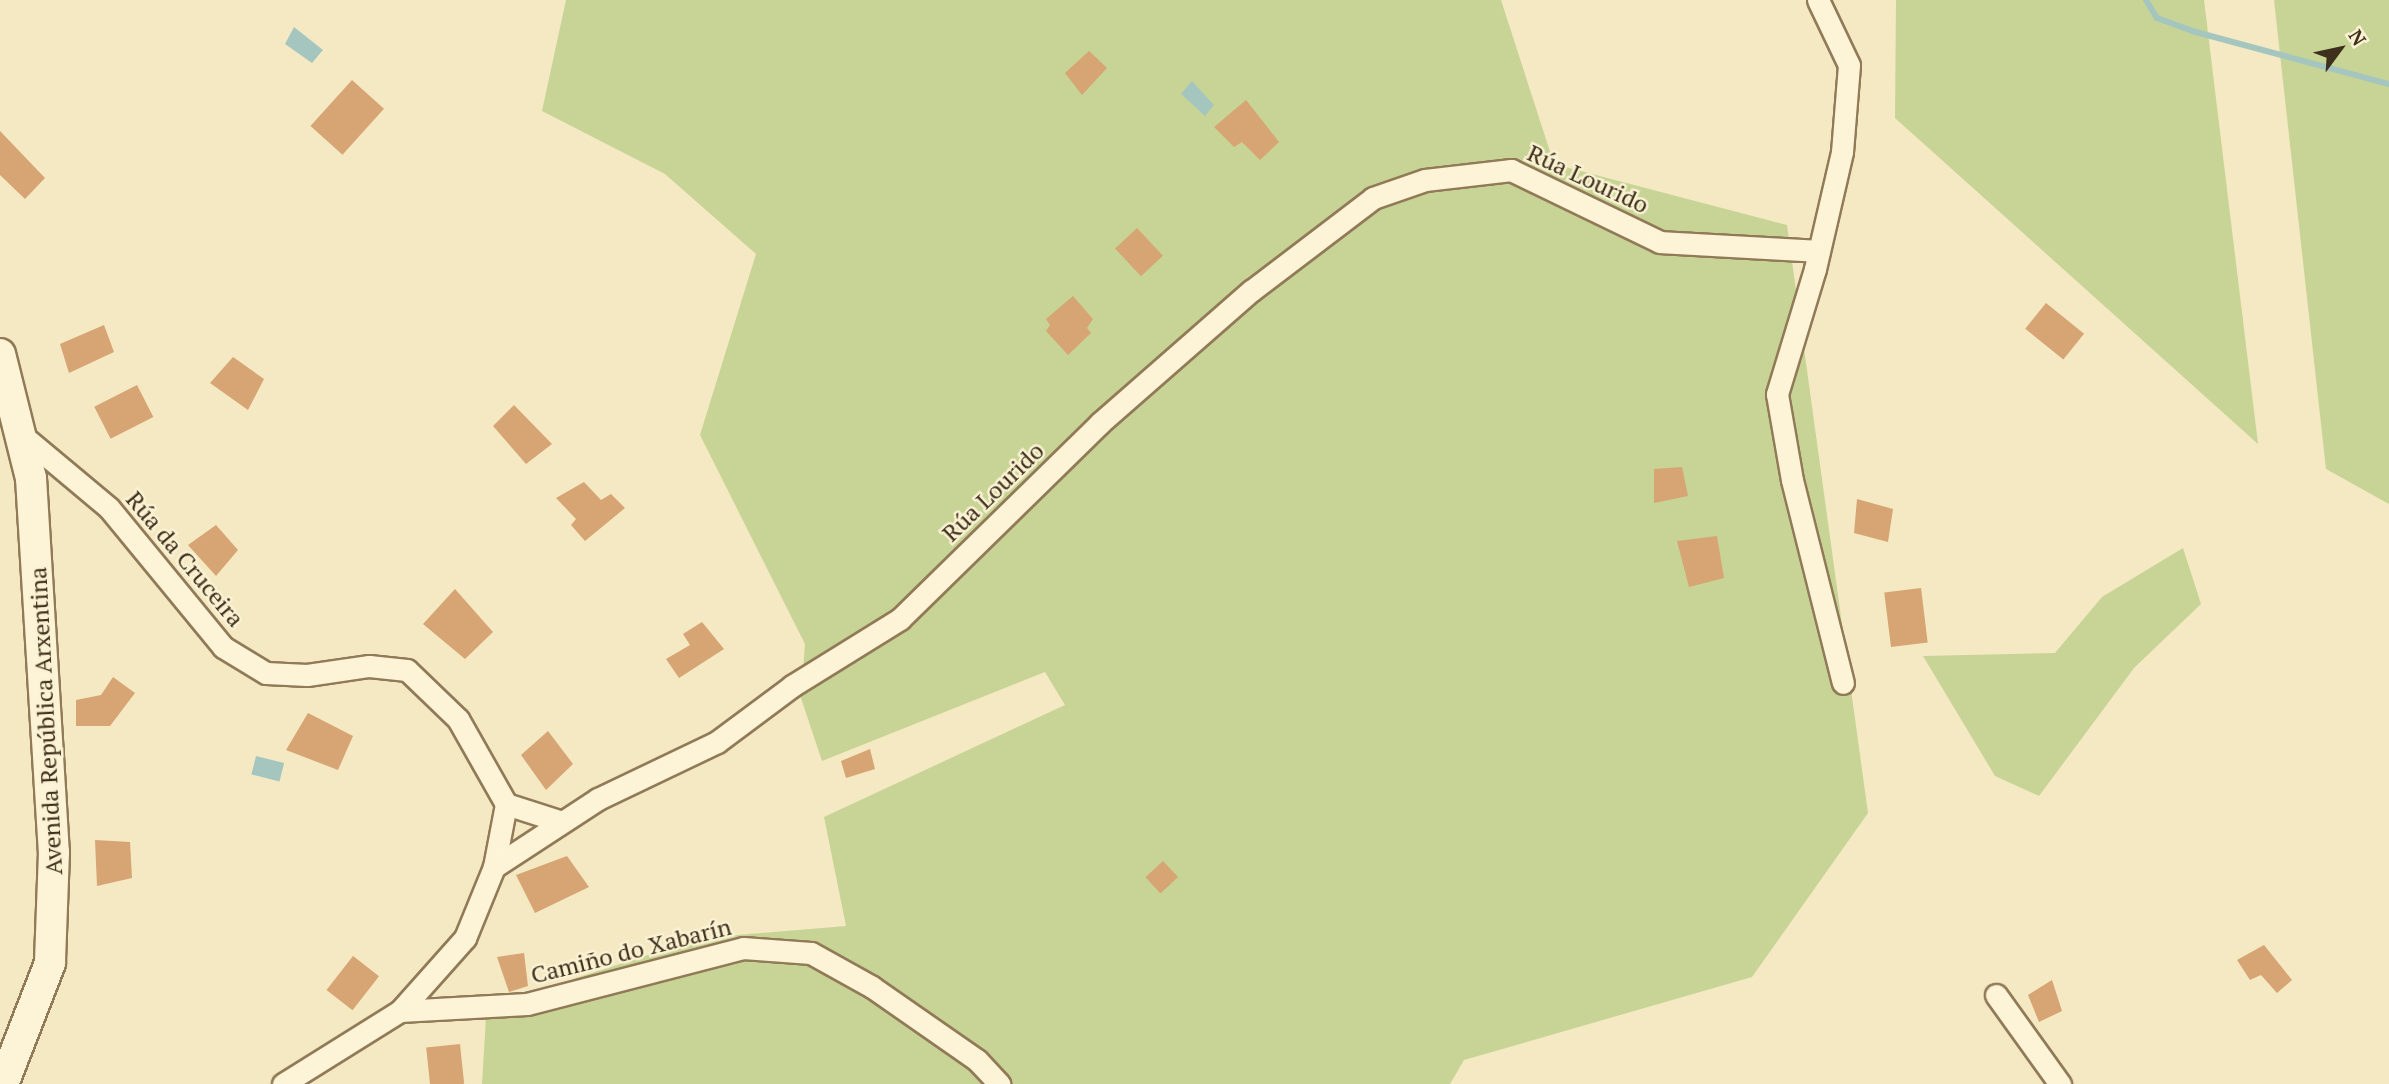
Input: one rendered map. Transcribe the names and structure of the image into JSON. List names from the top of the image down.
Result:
{
  "streets": {
    "main road": ["Avenida República Arxentina"],
    "street": ["Rúa Lourido", "Rúa da Cruceira", "Camiño do Xabarín"]
  },
  "crossings": [
    ["Rúa da Cruceira", "Avenida República Arxentina"]
  ],
  "north": "top right"
}
